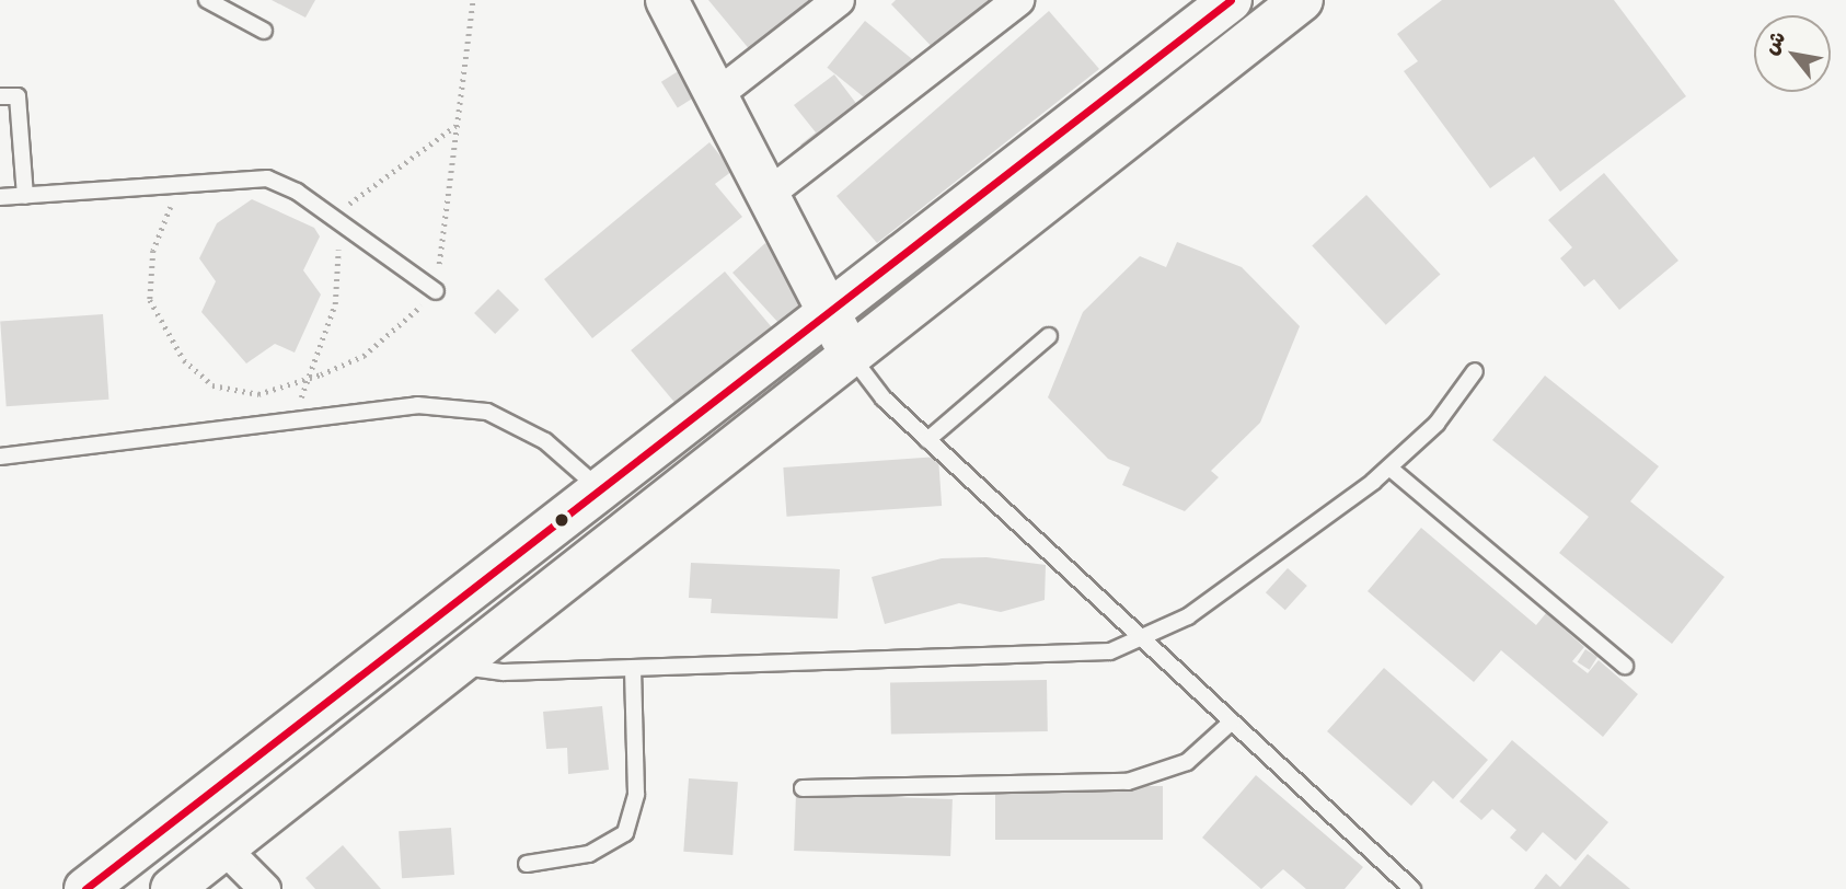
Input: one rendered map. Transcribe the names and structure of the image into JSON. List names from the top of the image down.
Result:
{
  "north": "top left"
}
